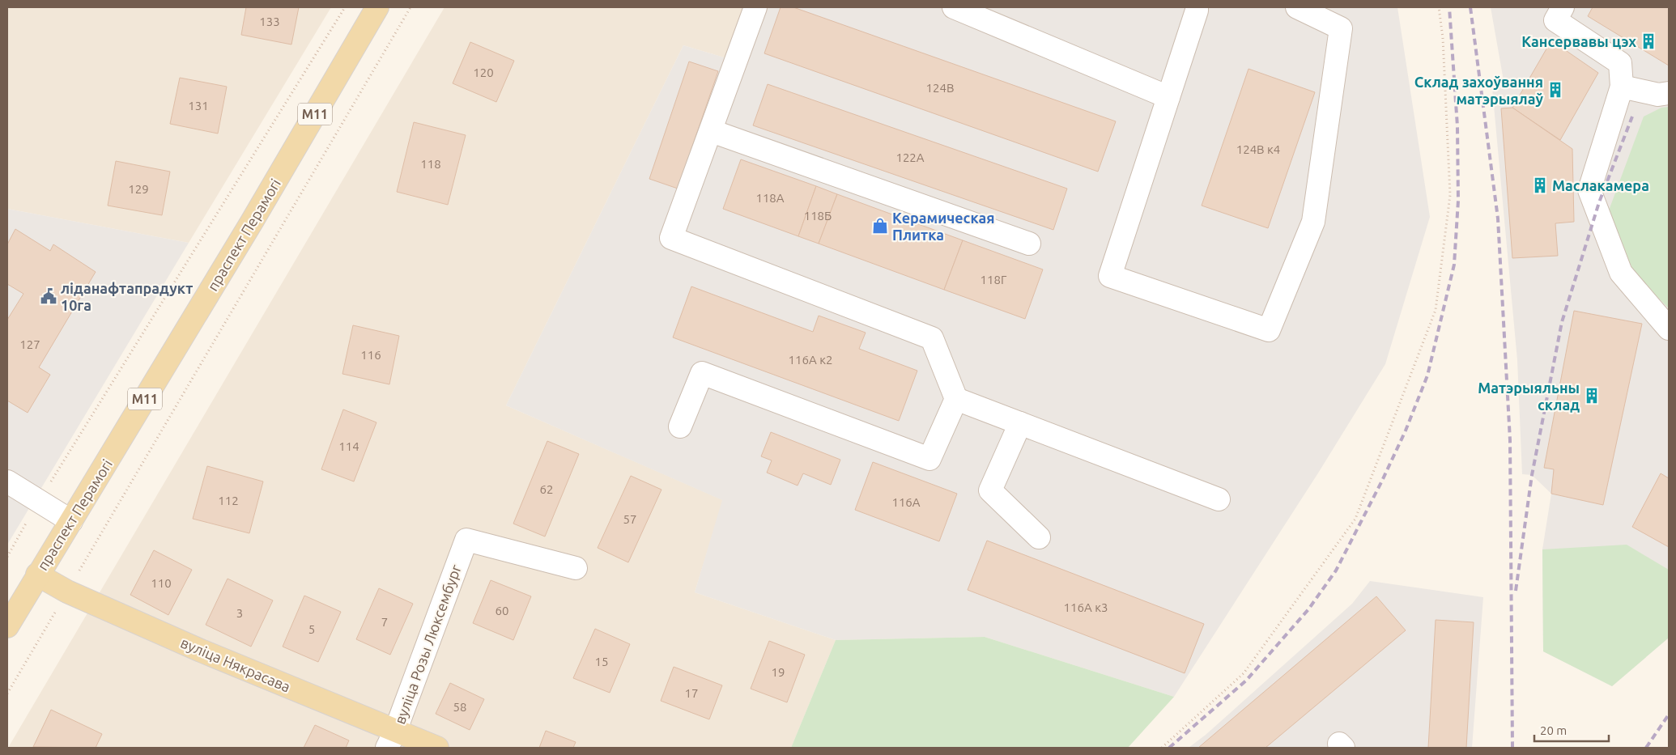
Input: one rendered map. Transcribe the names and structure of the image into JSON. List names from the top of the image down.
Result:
{
  "streets": {
    "main road": ["М11", "праспект Перамогі", "вуліца Някрасава"],
    "street": ["вуліца Розы Люксембург"]
  },
  "crossings": [
    ["праспект Перамогі", "вуліца Някрасава"],
    ["вуліца Розы Люксембург", "вуліца Някрасава"]
  ],
  "places": {
    "building": [
      "Кансервавы цэх",
      "Склад захоўвання матэрыялаў",
      "Маслакамера",
      "Матэрыяльны склад"
    ],
    "shop": ["Керамическая Плитка"],
    "public building": ["ліданафтапрадукт 10га"]
  },
  "house_numbers": [
    "133",
    "120",
    "124В",
    "131",
    "124В к4",
    "122А",
    "118",
    "129",
    "118А",
    "118Б",
    "118Г",
    "127",
    "116",
    "116А к2",
    "114",
    "62",
    "112",
    "116А",
    "57",
    "110",
    "116А к3",
    "60",
    "3",
    "7",
    "5",
    "15",
    "19",
    "17",
    "58"
  ],
  "scale_bar": "20 m"
}
